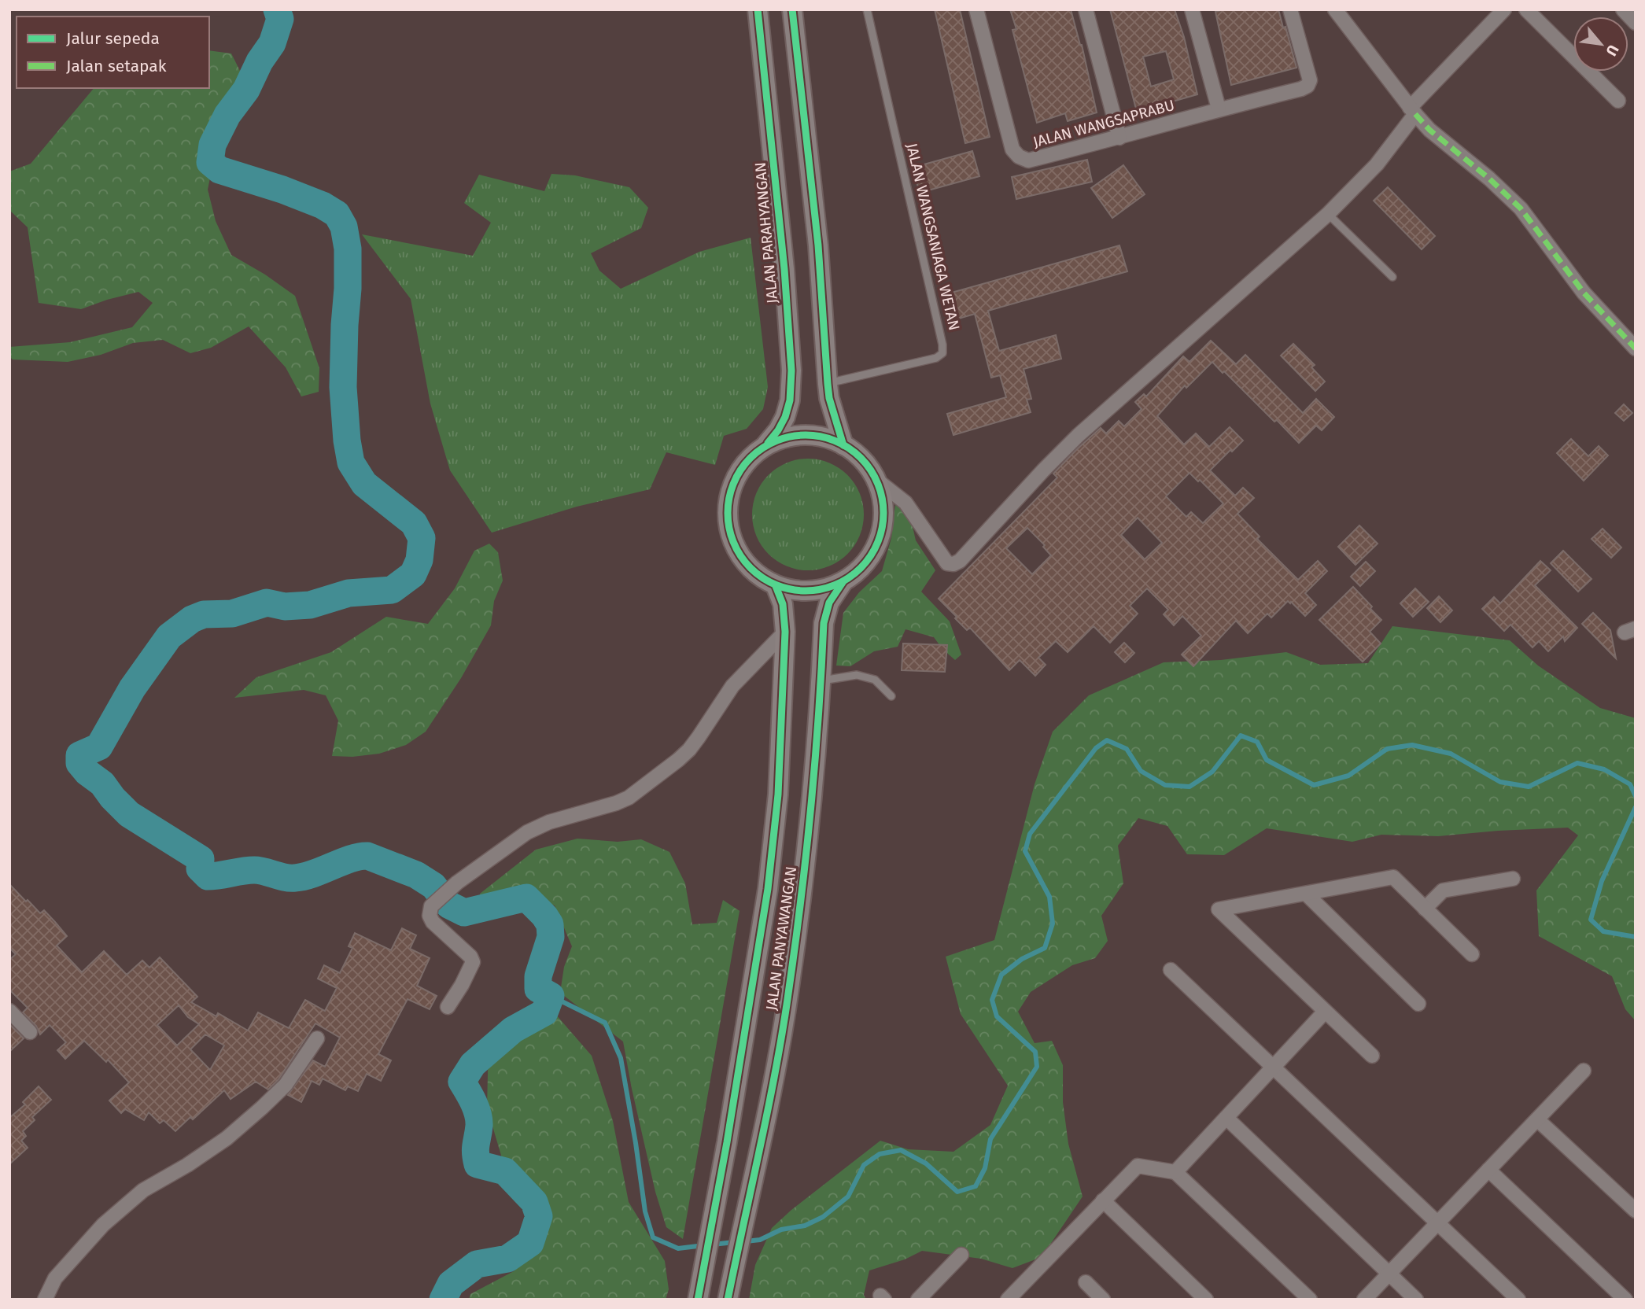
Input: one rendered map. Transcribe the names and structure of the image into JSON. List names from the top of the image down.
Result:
{
  "streets": {
    "main road": ["JALAN PARAHYANGAN", "JALAN PANYAWANGAN"],
    "street": ["JALAN WANGSAPRABU"],
    "lane": ["JALAN WANGSANIAGA WETAN"]
  },
  "crossings": [
    ["JALAN PARAHYANGAN", "JALAN PANYAWANGAN"]
  ],
  "legend": ["Jalur sepeda", "Jalan setapak"],
  "north": "bottom right"
}
